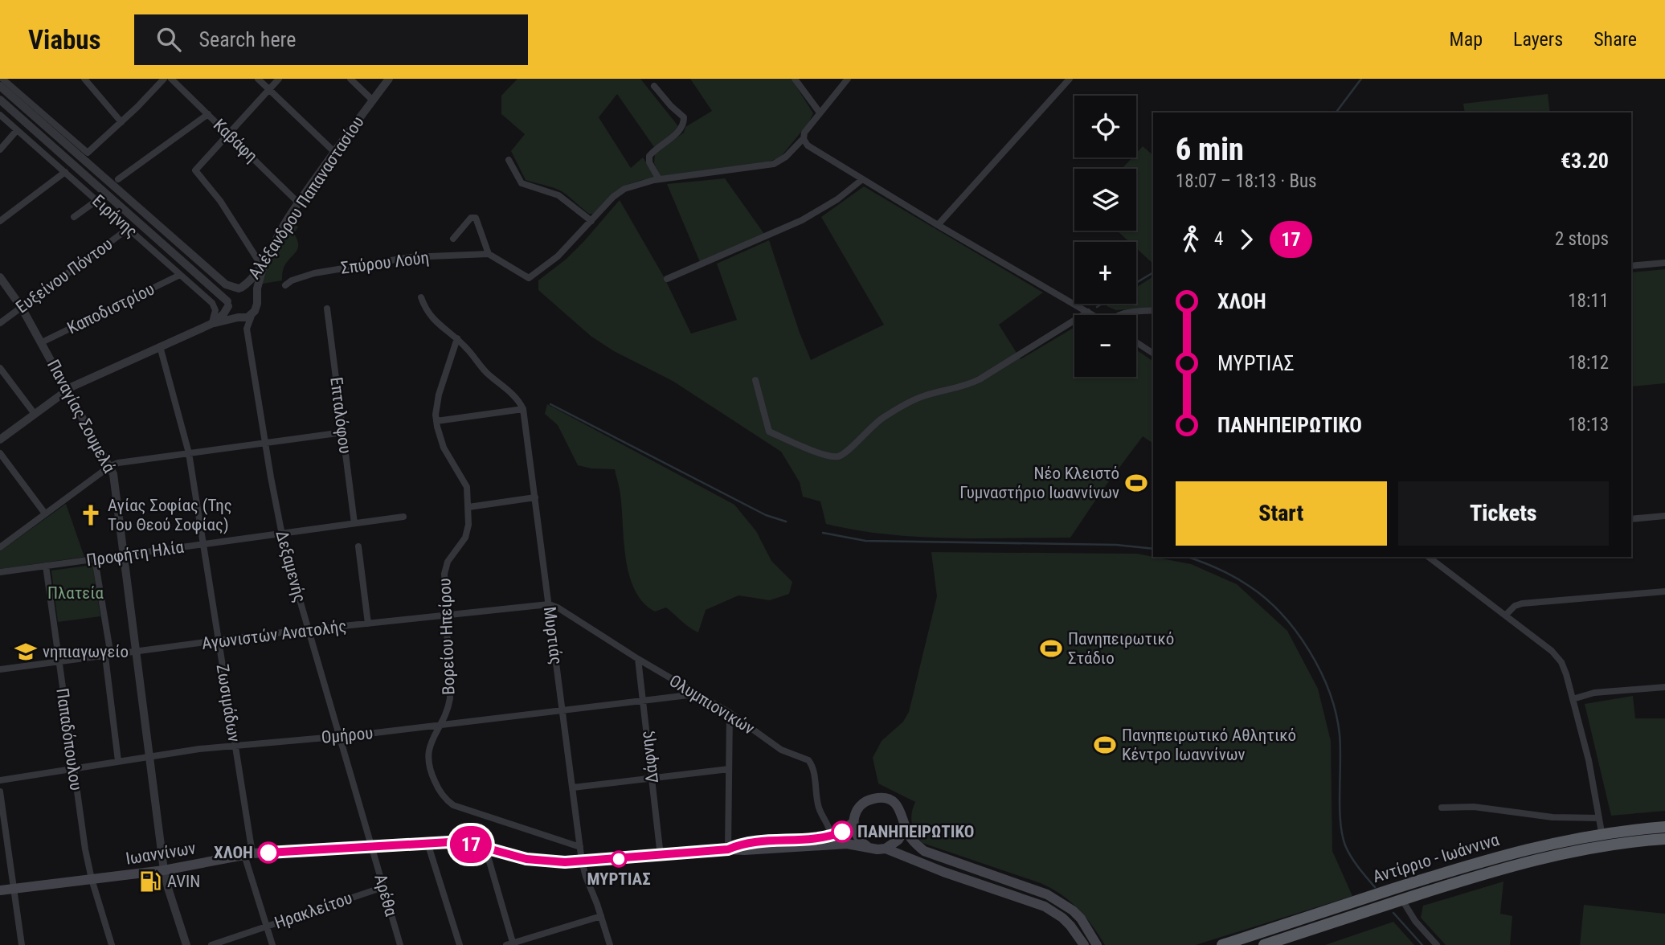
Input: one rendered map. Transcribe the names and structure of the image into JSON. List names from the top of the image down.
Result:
{
  "streets": {
    "highway": ["Αντίρριο - Ιωάννινα"],
    "main road": ["Ιωαννίνων"],
    "street": [
      "Καβάφη",
      "Αλέξανδρου Παπαναστασίου",
      "Ειρήνης",
      "Σπύρου Λούη",
      "Ευξείνου Πόντου",
      "Καποδιστρίου",
      "Επταλόφου",
      "Παναγίας Σουμελά",
      "Προφήτη Ηλία",
      "Δεξαμενής",
      "Αγωνιστών Ανατολής",
      "Μυρτιάς",
      "Βορείου Ηπείρου",
      "Ζωσιμάδων",
      "Ολυμπιονικών",
      "Ομήρου",
      "Παπαδόπουλου",
      "Δάφνης",
      "Αρέθα",
      "Ηρακλείτου"
    ]
  },
  "crossings": [
    ["Καβάφη", "Αλέξανδρου Παπαναστασίου"],
    ["Αλέξανδρου Παπαναστασίου", "Δεξαμενής"],
    ["Ειρήνης", "Ευξείνου Πόντου"],
    ["Ειρήνης", "Καποδιστρίου"],
    ["Ευξείνου Πόντου", "Παναγίας Σουμελά"],
    ["Καποδιστρίου", "Παναγίας Σουμελά"],
    ["Επταλόφου", "Προφήτη Ηλία"],
    ["Παναγίας Σουμελά", "Προφήτη Ηλία"],
    ["Παναγίας Σουμελά", "Αγωνιστών Ανατολής"],
    ["Παναγίας Σουμελά", "Ομήρου"],
    ["Παναγίας Σουμελά", "Ιωαννίνων"],
    ["Προφήτη Ηλία", "Δεξαμενής"],
    ["Προφήτη Ηλία", "Ζωσιμάδων"],
    ["Προφήτη Ηλία", "Παπαδόπουλου"],
    ["Δεξαμενής", "Αγωνιστών Ανατολής"],
    ["Δεξαμενής", "Ομήρου"],
    ["Δεξαμενής", "Ιωαννίνων"],
    ["Δεξαμενής", "Αρέθα"],
    ["Αγωνιστών Ανατολής", "Μυρτιάς"],
    ["Αγωνιστών Ανατολής", "Βορείου Ηπείρου"],
    ["Αγωνιστών Ανατολής", "Ζωσιμάδων"],
    ["Αγωνιστών Ανατολής", "Ολυμπιονικών"],
    ["Αγωνιστών Ανατολής", "Παπαδόπουλου"],
    ["Μυρτιάς", "Βορείου Ηπείρου"],
    ["Μυρτιάς", "Ολυμπιονικών"],
    ["Μυρτιάς", "Ομήρου"],
    ["Μυρτιάς", "Ιωαννίνων"],
    ["Βορείου Ηπείρου", "Ομήρου"],
    ["Ζωσιμάδων", "Ομήρου"],
    ["Ζωσιμάδων", "Ιωαννίνων"],
    ["Ζωσιμάδων", "Ηρακλείτου"],
    ["Ολυμπιονικών", "Ομήρου"],
    ["Ολυμπιονικών", "Δάφνης"],
    ["Ομήρου", "Παπαδόπουλου"],
    ["Ομήρου", "Δάφνης"],
    ["Παπαδόπουλου", "Ιωαννίνων"],
    ["Δάφνης", "Ιωαννίνων"],
    ["Ιωαννίνων", "Αρέθα"],
    ["Αρέθα", "Ηρακλείτου"]
  ],
  "parks": ["Πλατεία"],
  "places": {
    "sports": ["Νέο Κλειστό Γυμναστήριο Ιωαννίνων", "Πανηπειρωτικό Στάδιο", "Πανηπειρωτικό Αθλητικό Κέντρο Ιωαννίνων"],
    "church": ["Αγίας Σοφίας (Της Του Θεού Σοφίας)"],
    "school or university": ["νηπιαγωγείο"],
    "other": ["ΠΑΝΗΠΕΙΡΩΤΙΚΟ", "ΧΛΟΗ", "ΜΥΡΤΙΑΣ"],
    "fuel station": ["AVIN"]
  },
  "lines": ["bus line 17"],
  "page": {
    "header": "Viabus",
    "search": "Search here",
    "nav": ["Map", "Layers", "Share"],
    "on_map": "17",
    "map_buttons": ["+", "−"],
    "heading": ["6 min", "18:07 – 18:13 · Bus", "€3.20"],
    "legs": ["4", "17", "2 stops"],
    "list": [
      {
        "name": "ΧΛΟΗ",
        "value": "18:11"
      },
      {
        "name": "ΜΥΡΤΙΑΣ",
        "value": "18:12"
      },
      {
        "name": "ΠΑΝΗΠΕΙΡΩΤΙΚΟ",
        "value": "18:13"
      }
    ],
    "buttons": ["Start", "Tickets"]
  }
}
